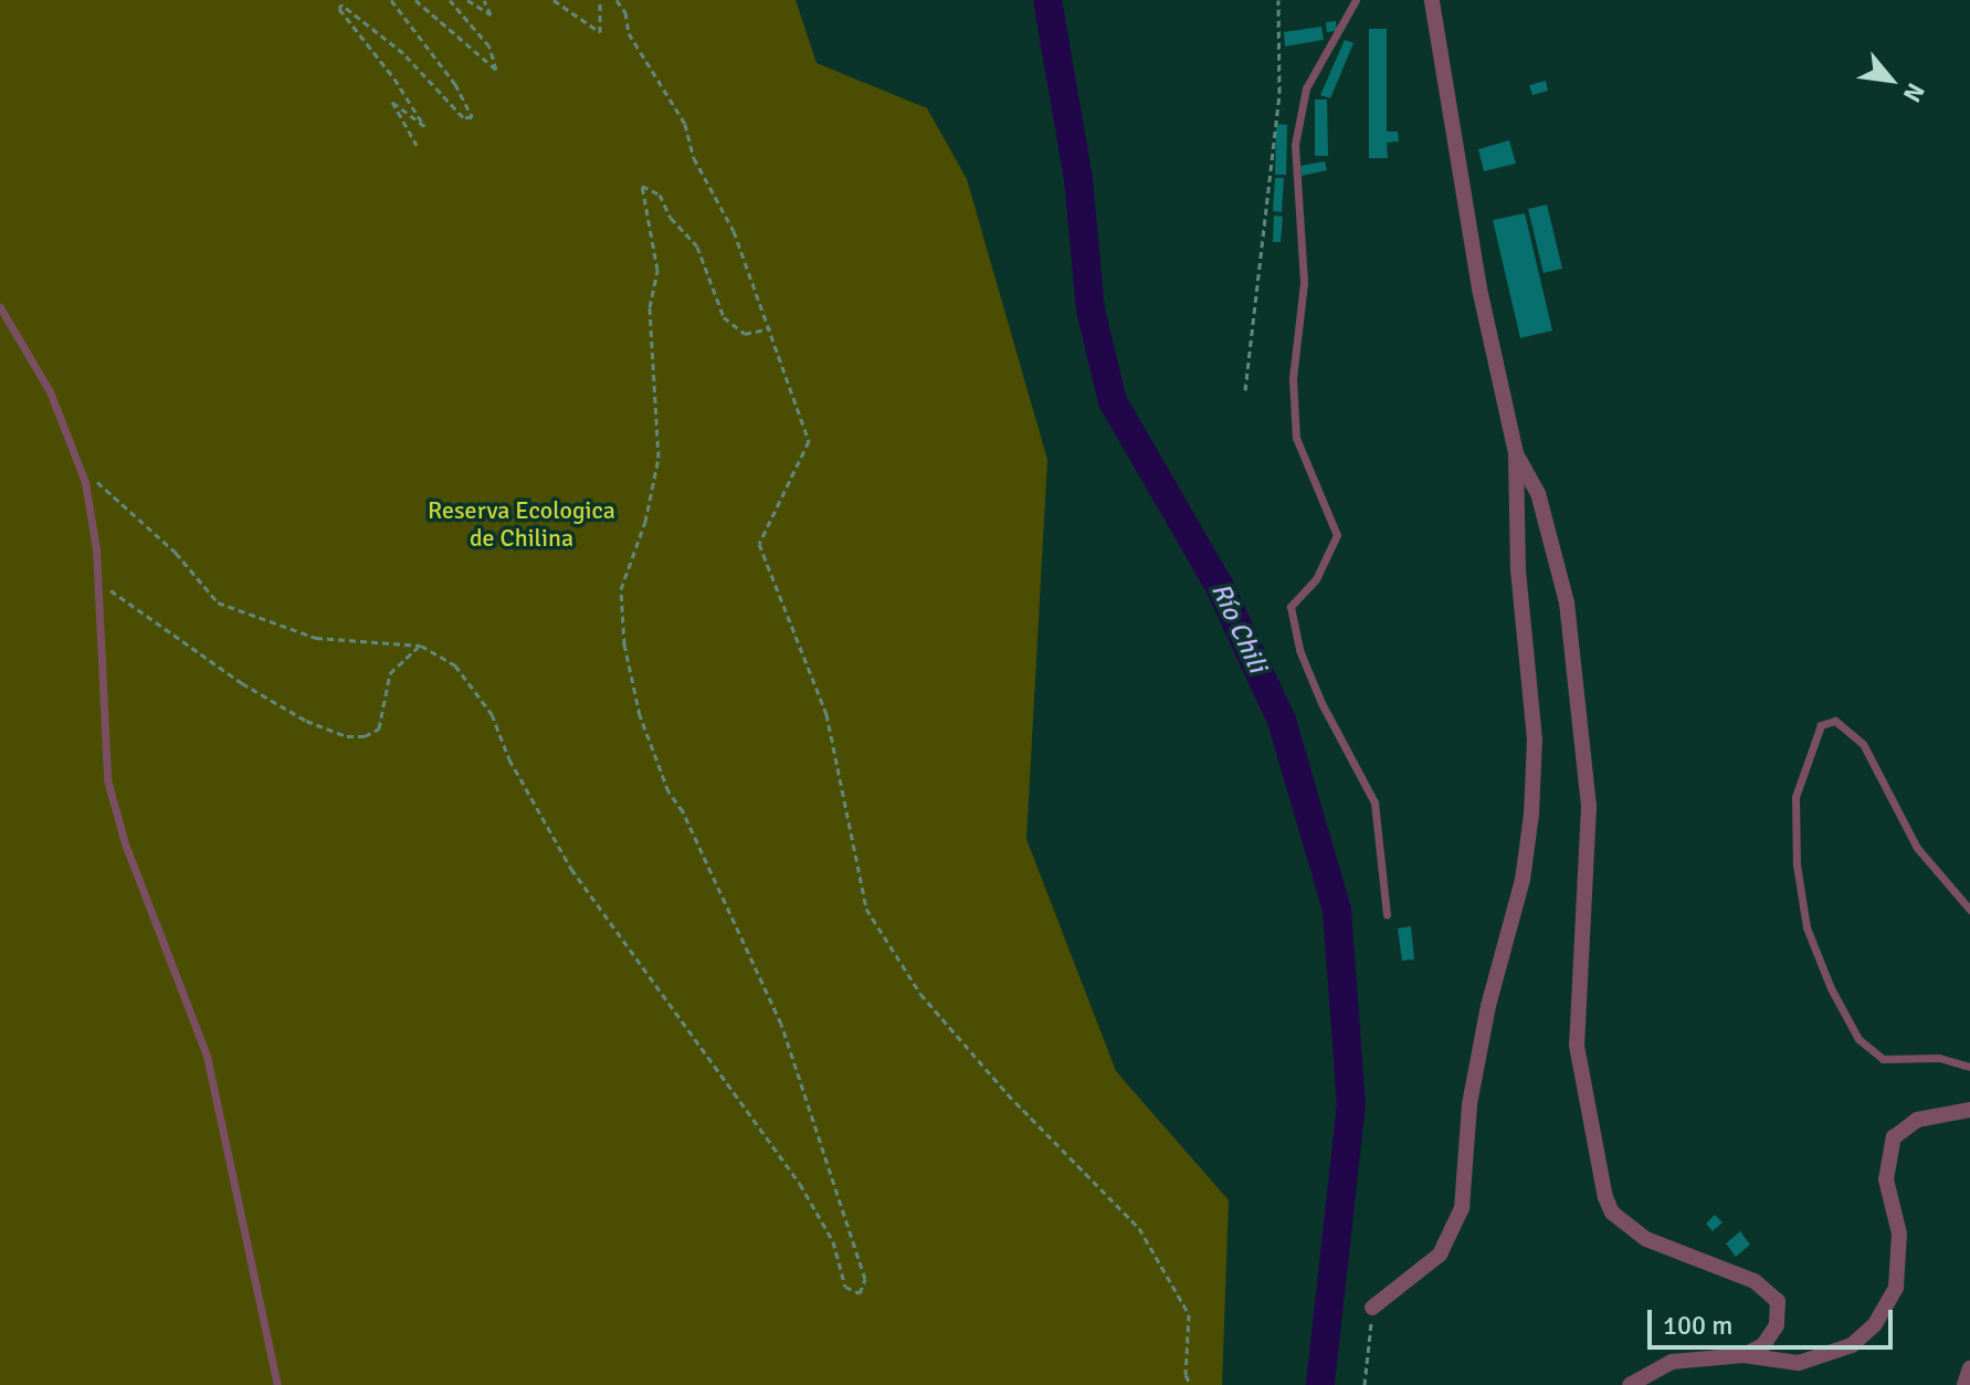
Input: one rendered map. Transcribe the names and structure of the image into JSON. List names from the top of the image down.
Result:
{
  "water": ["Río Chili"],
  "parks": ["Reserva Ecologica de Chilina"],
  "scale_bar": "100 m",
  "north": "bottom right"
}
